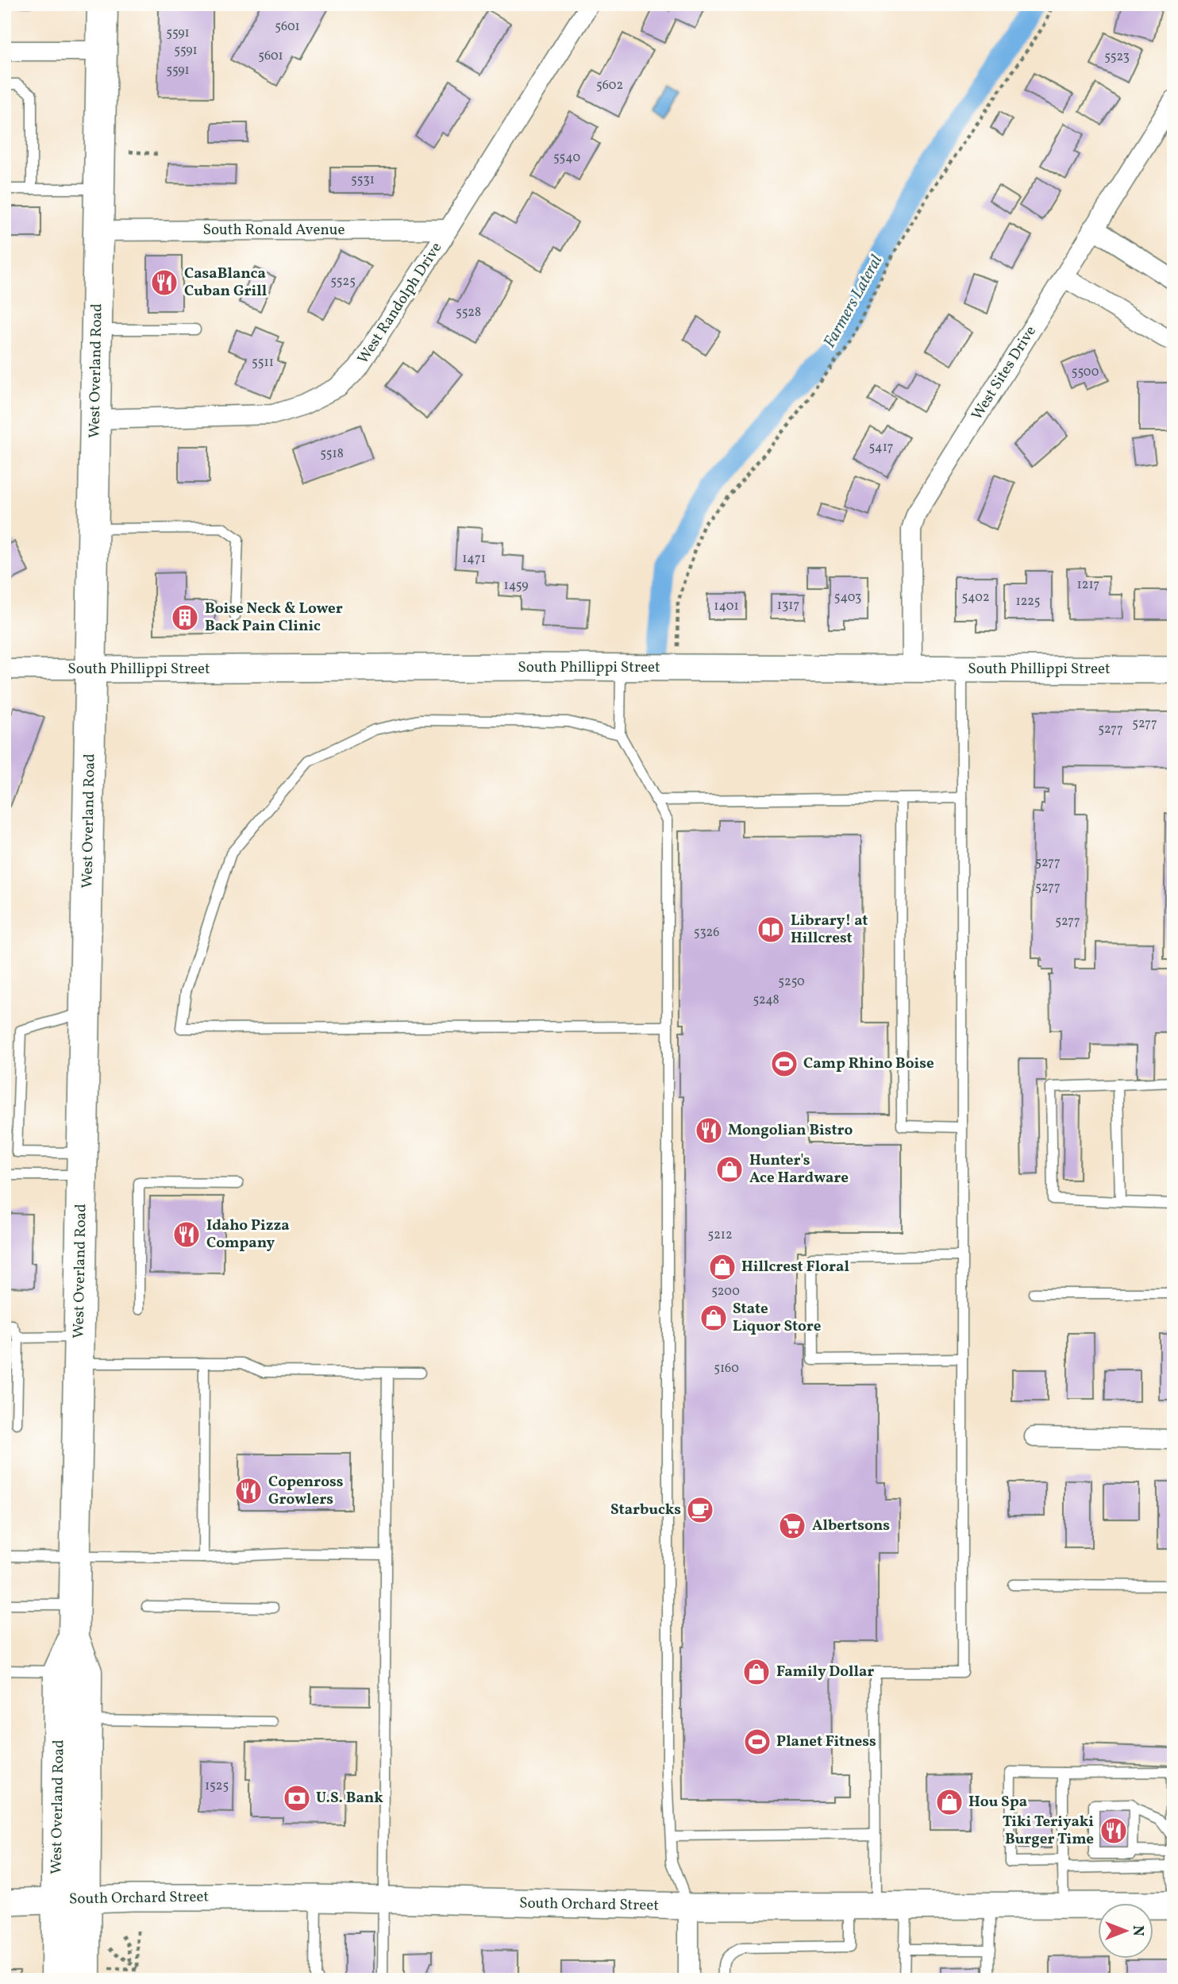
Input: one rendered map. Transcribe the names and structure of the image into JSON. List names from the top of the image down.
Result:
{
  "streets": {
    "main road": ["West Overland Road", "South Phillippi Street", "South Orchard Street"],
    "street": ["South Ronald Avenue", "West Randolph Drive", "West Sites Drive"]
  },
  "crossings": [
    ["South Ronald Avenue", "West Randolph Drive"],
    ["South Ronald Avenue", "West Overland Road"],
    ["West Randolph Drive", "West Overland Road"],
    ["West Overland Road", "South Phillippi Street"],
    ["West Overland Road", "South Orchard Street"],
    ["West Sites Drive", "South Phillippi Street"]
  ],
  "water": ["Farmers Lateral"],
  "places": {
    "restaurant": [
      "CasaBlanca Cuban Grill",
      "Mongolian Bistro",
      "Idaho Pizza Company",
      "Copenross Growlers",
      "Tiki Teriyaki Burger Time"
    ],
    "building": ["Boise Neck & Lower Back Pain Clinic"],
    "library": ["Library! at Hillcrest"],
    "sports": ["Camp Rhino Boise", "Planet Fitness"],
    "shop": [
      "Hunter's Ace Hardware",
      "Hillcrest Floral",
      "State Liquor Store",
      "Family Dollar",
      "Hou Spa"
    ],
    "cafe": ["Starbucks"],
    "supermarket": ["Albertsons"],
    "bank": ["U.S. Bank"]
  },
  "house_numbers": [
    "5601",
    "5591",
    "5591",
    "5601",
    "5523",
    "5591",
    "5602",
    "5540",
    "5531",
    "5525",
    "5528",
    "5511",
    "5500",
    "5417",
    "5518",
    "1471",
    "1217",
    "1459",
    "5403",
    "5402",
    "1225",
    "1317",
    "1401",
    "5277",
    "5277",
    "5277",
    "5277",
    "5277",
    "5326",
    "5250",
    "5248",
    "5212",
    "5200",
    "5160",
    "1525"
  ],
  "north": "right"
}
